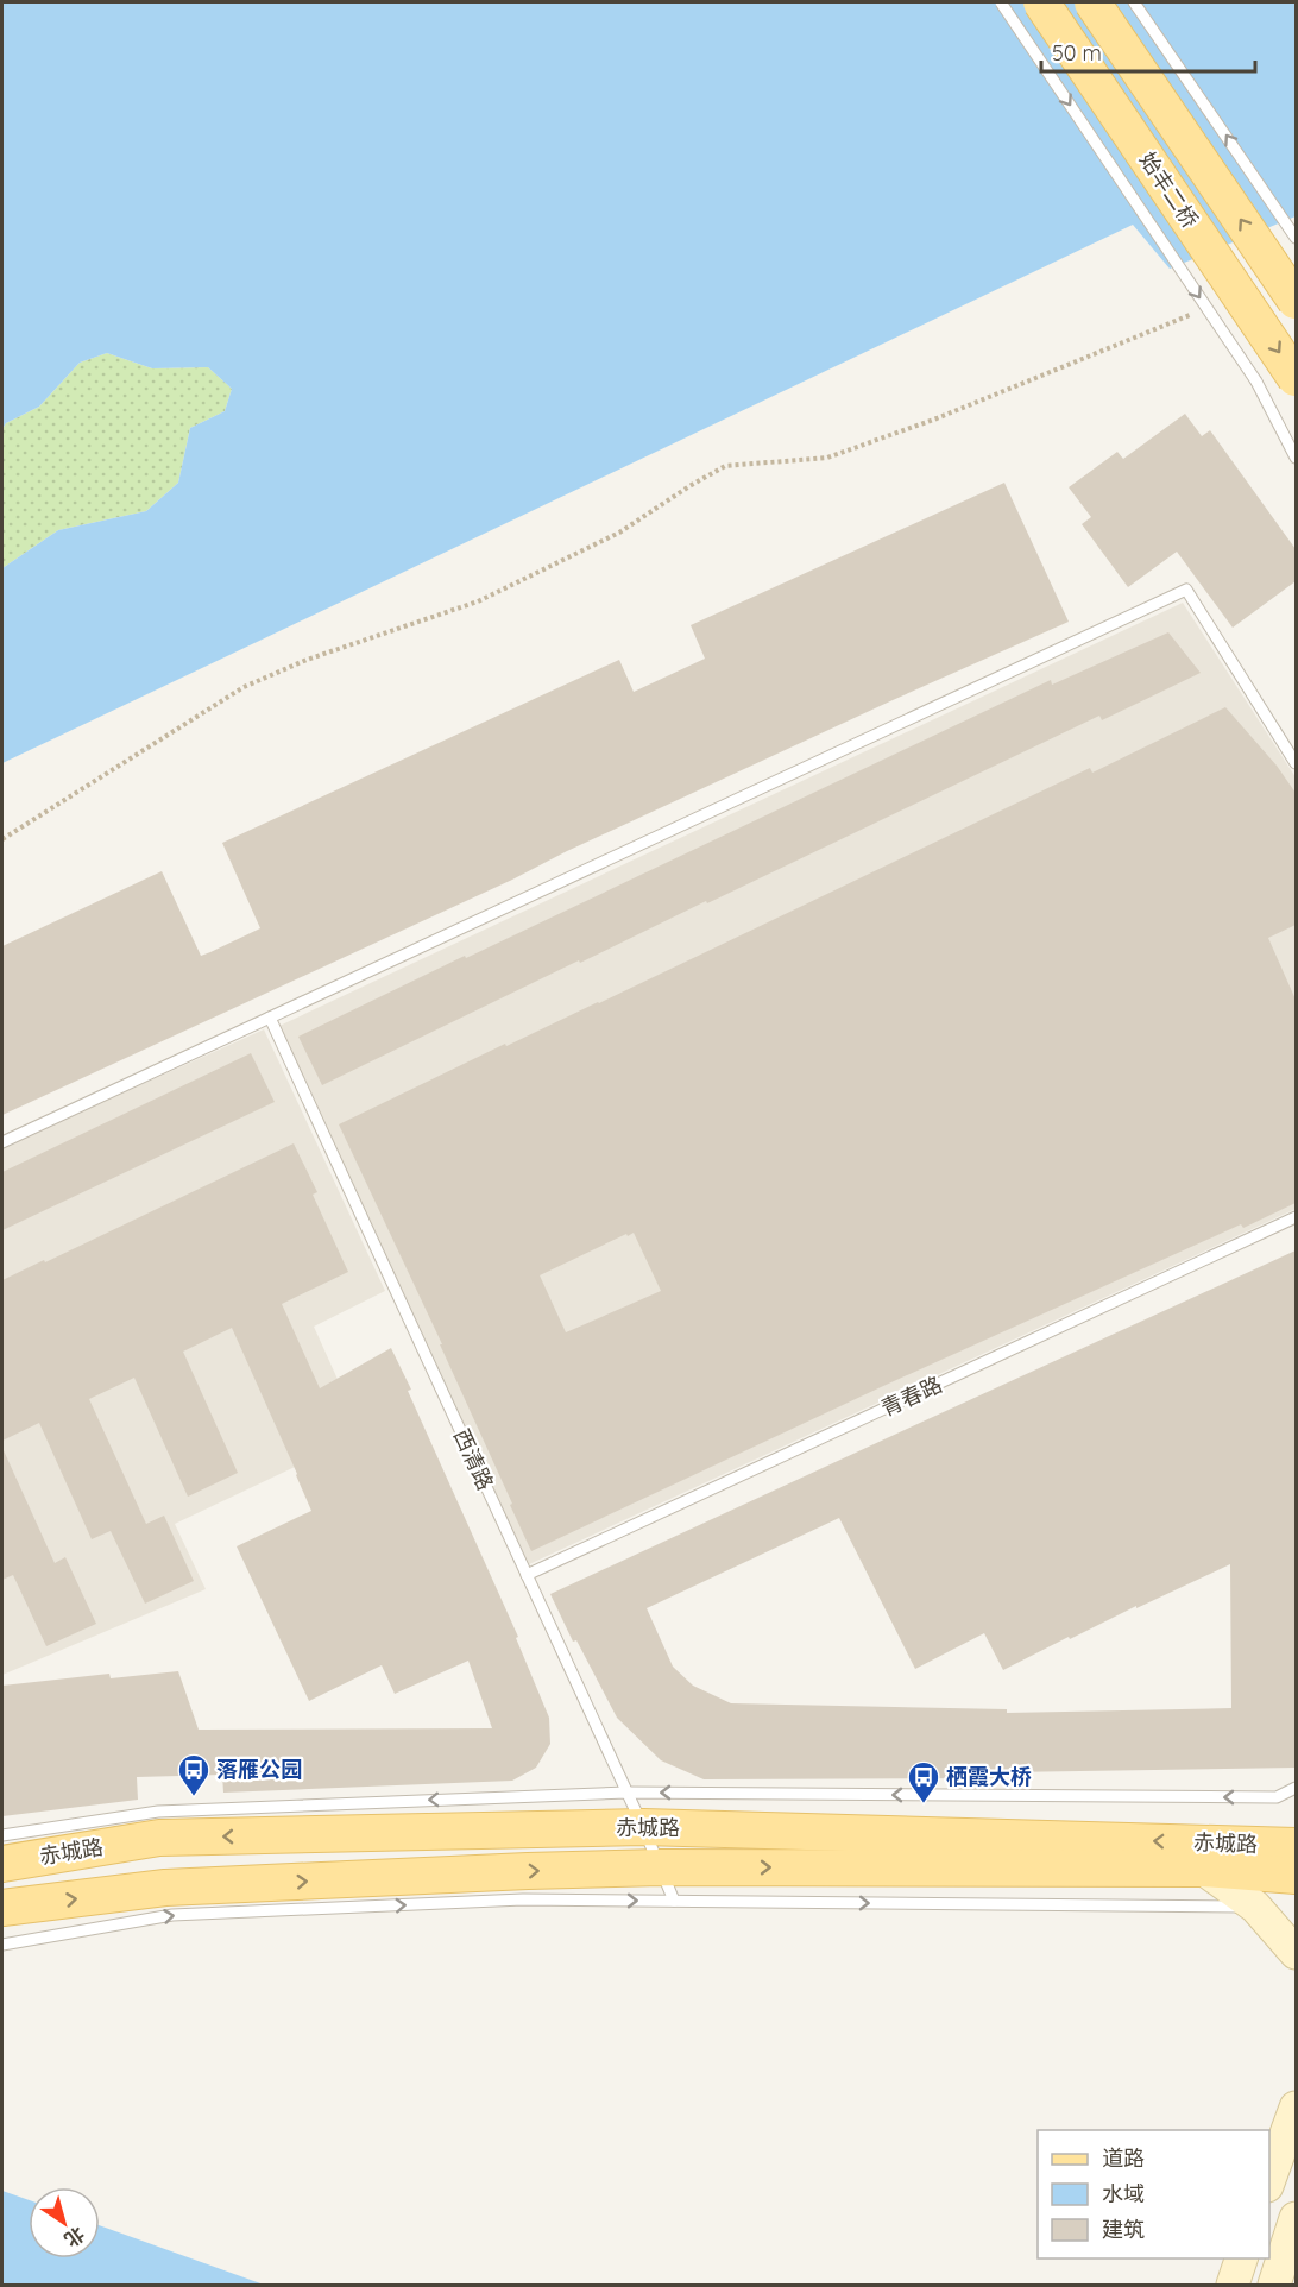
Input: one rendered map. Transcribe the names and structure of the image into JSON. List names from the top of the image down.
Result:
{
  "streets": {
    "main road": ["始丰二桥", "赤城路"],
    "lane": ["青春路", "西清路"]
  },
  "crossings": [
    ["青春路", "西清路"],
    ["西清路", "赤城路"]
  ],
  "places": {
    "bus stop": ["落雁公园", "栖霞大桥"]
  },
  "legend": ["道路", "水域", "建筑"],
  "scale_bar": "50 m",
  "north": "bottom right"
}
